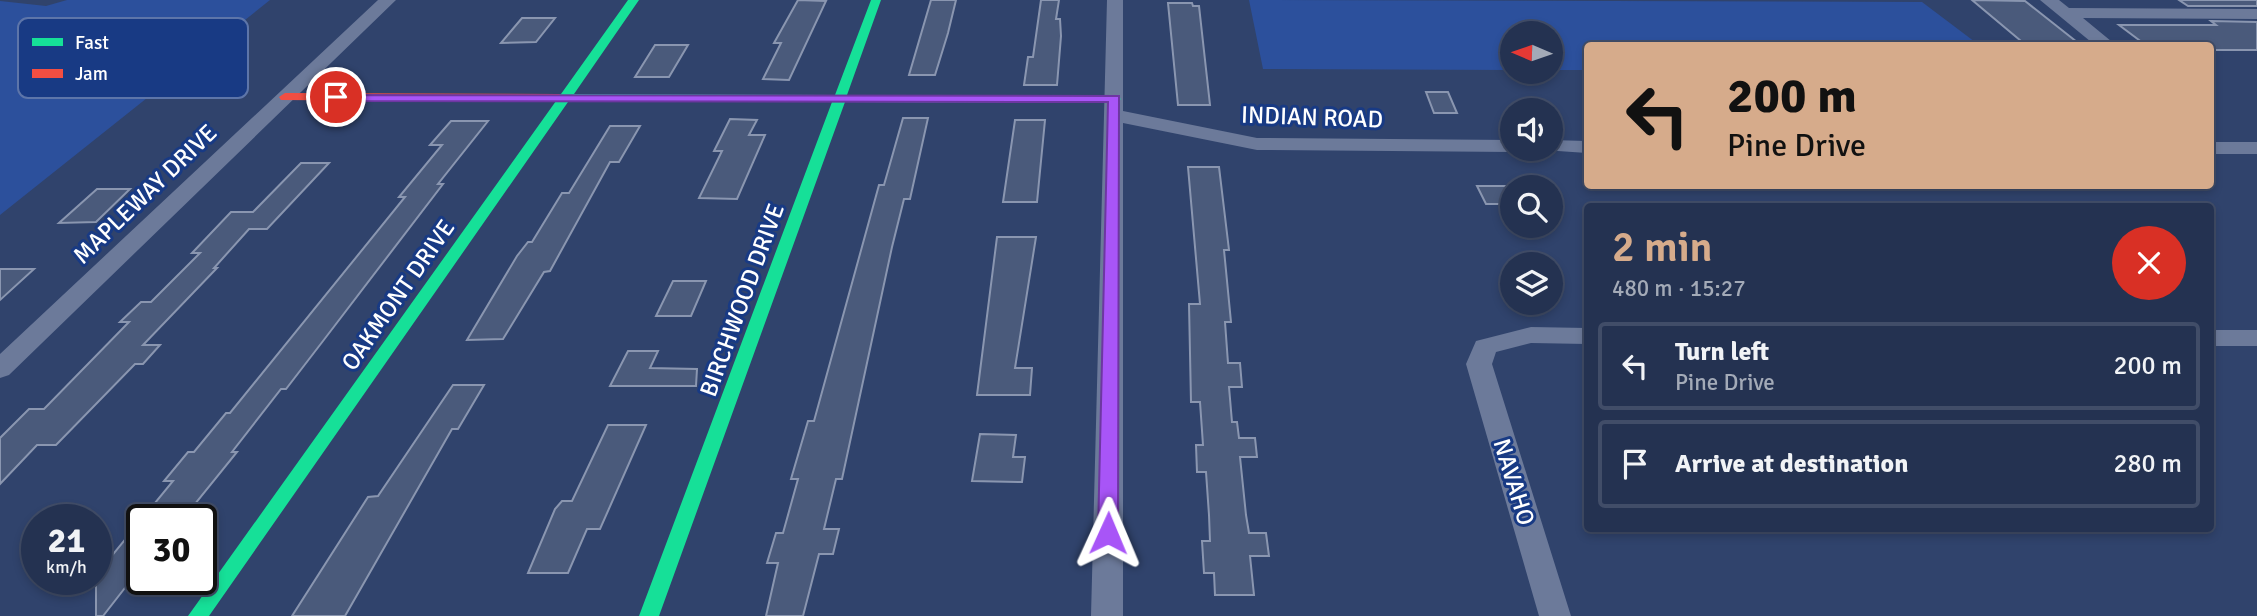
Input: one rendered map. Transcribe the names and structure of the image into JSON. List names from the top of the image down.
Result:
{
  "streets": {
    "street": [
      "INDIAN ROAD",
      "MAPLEWAY DRIVE",
      "OAKMONT DRIVE",
      "BIRCHWOOD DRIVE",
      "NAVAHO"
    ]
  },
  "legend": ["Fast", "Jam"],
  "north": "left",
  "page": {
    "turn": ["200 m", "Pine Drive"],
    "heading": ["2 min", "480 m · 15:27"],
    "list": [
      {
        "name": "Turn left",
        "note": "Pine Drive",
        "value": "200 m"
      },
      {
        "name": "Arrive at destination",
        "value": "280 m"
      }
    ],
    "speed": "21 km/h",
    "limit": "30"
  }
}
